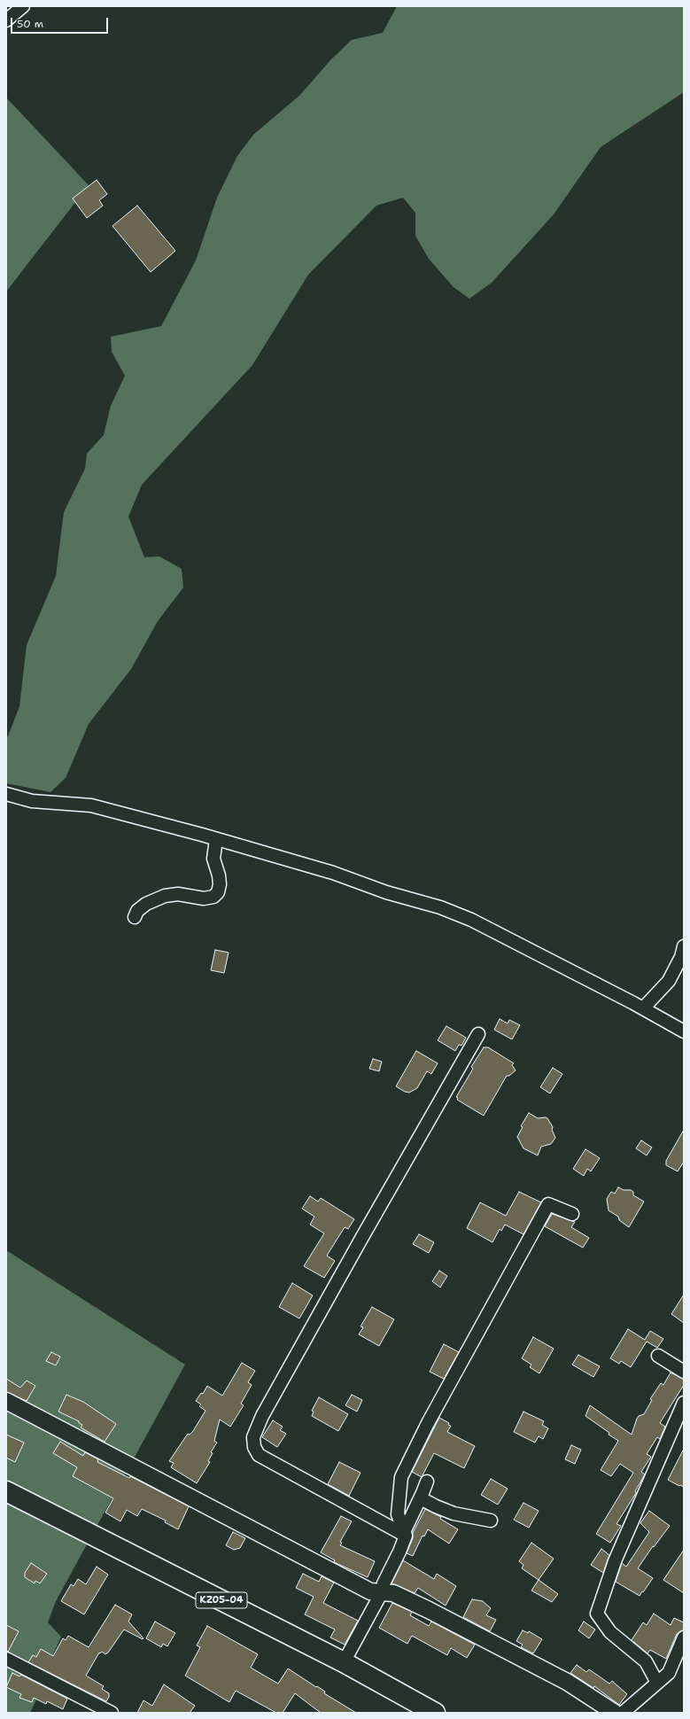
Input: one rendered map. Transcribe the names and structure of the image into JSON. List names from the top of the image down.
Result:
{
  "streets": {
    "main road": ["KZ05-04"]
  },
  "scale_bar": "50 m"
}
